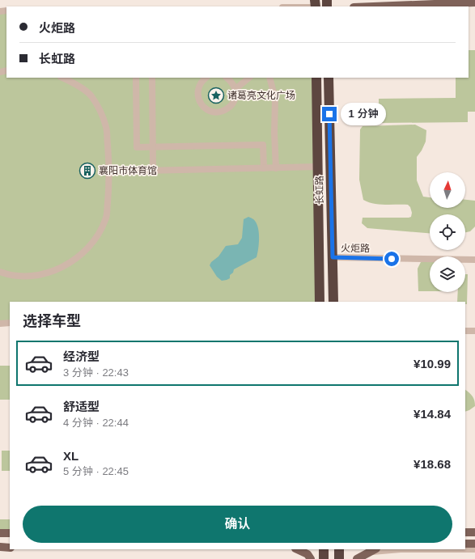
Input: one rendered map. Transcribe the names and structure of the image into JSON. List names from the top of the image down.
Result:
{
  "streets": {
    "highway": ["长虹路"],
    "street": ["火炬路"]
  },
  "crossings": [
    ["长虹路", "火炬路"]
  ],
  "places": {
    "place": ["诸葛亮文化广场"],
    "building": ["襄阳市体育馆"]
  },
  "north": "top",
  "page": {
    "banner": ["火炬路", "长虹路"],
    "bubble": "1 分钟",
    "heading": "选择车型",
    "list": [
      {
        "name": "经济型",
        "note": "3 分钟 · 22:43",
        "value": "¥10.99"
      },
      {
        "name": "舒适型",
        "note": "4 分钟 · 22:44",
        "value": "¥14.84"
      },
      {
        "name": "XL",
        "note": "5 分钟 · 22:45",
        "value": "¥18.68"
      }
    ],
    "buttons": "确认"
  }
}
